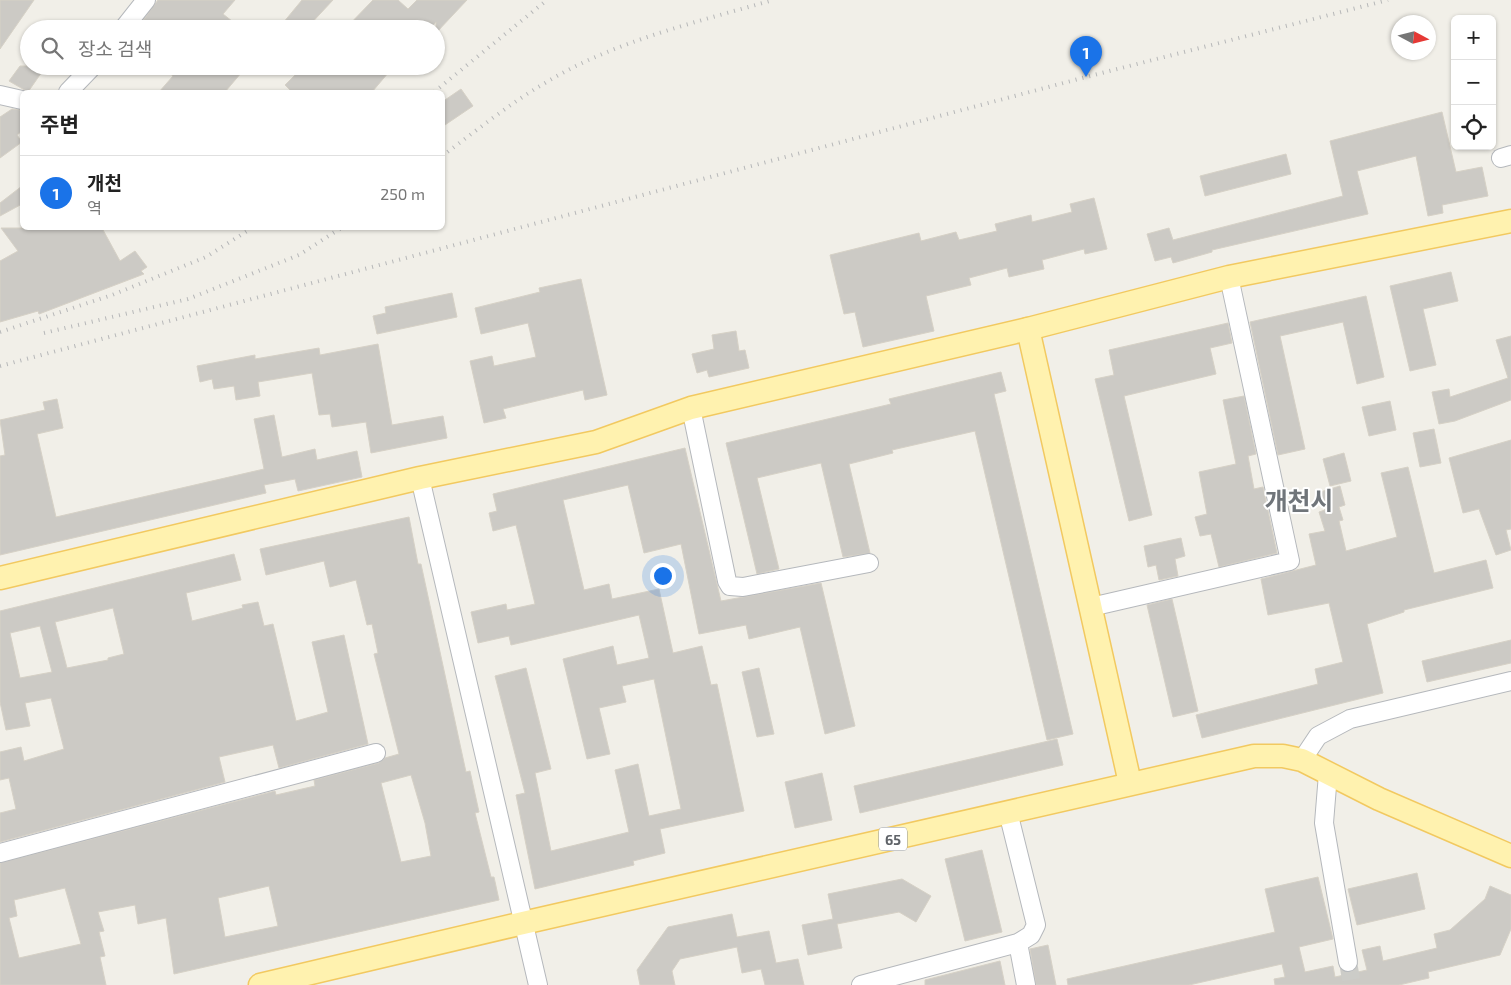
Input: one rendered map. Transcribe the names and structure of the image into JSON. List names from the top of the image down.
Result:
{
  "streets": {
    "main road": ["65"]
  },
  "districts": ["개천시"],
  "north": "right",
  "page": {
    "map_buttons": ["+", "−"],
    "search": "장소 검색",
    "pins": "1",
    "heading": "주변",
    "list": [
      {
        "mark": "1",
        "name": "개천",
        "note": "역",
        "value": "250 m"
      }
    ]
  }
}
